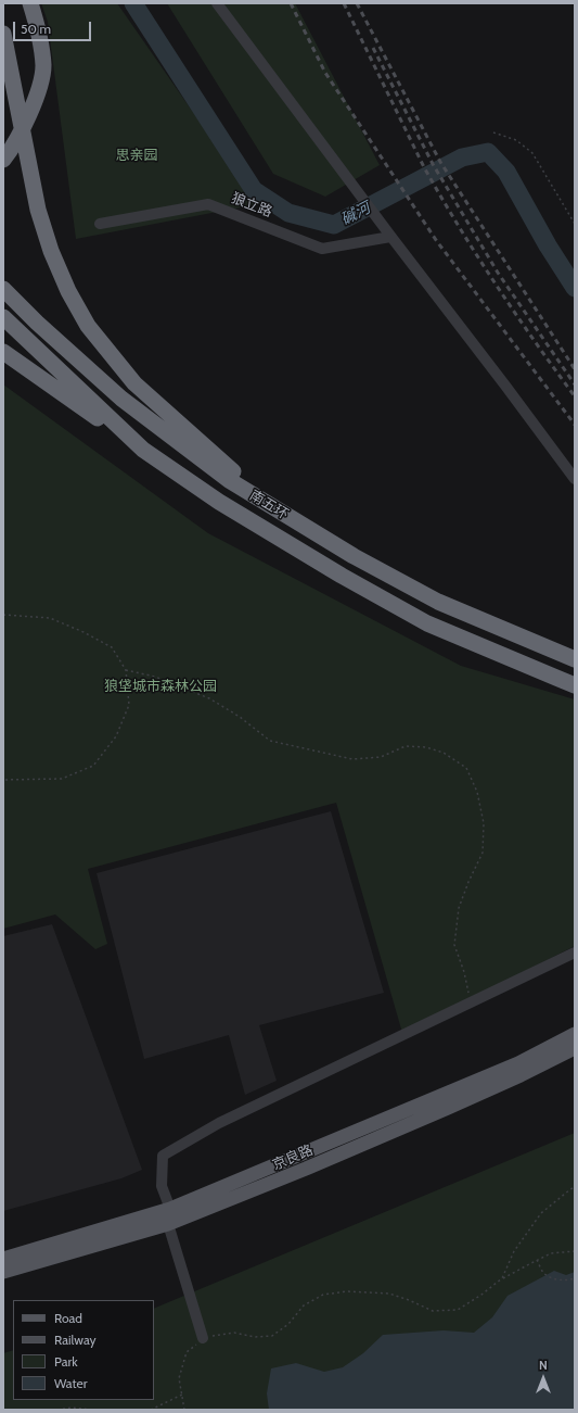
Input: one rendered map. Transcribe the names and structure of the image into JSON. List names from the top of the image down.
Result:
{
  "streets": {
    "highway": ["南五环"],
    "main road": ["京良路"],
    "street": ["狼立路"]
  },
  "water": ["碱河"],
  "parks": ["思亲园", "狼垡城市森林公园"],
  "legend": [
    "Road",
    "Railway",
    "Park",
    "Water"
  ],
  "scale_bar": "50 m",
  "north": "top"
}
